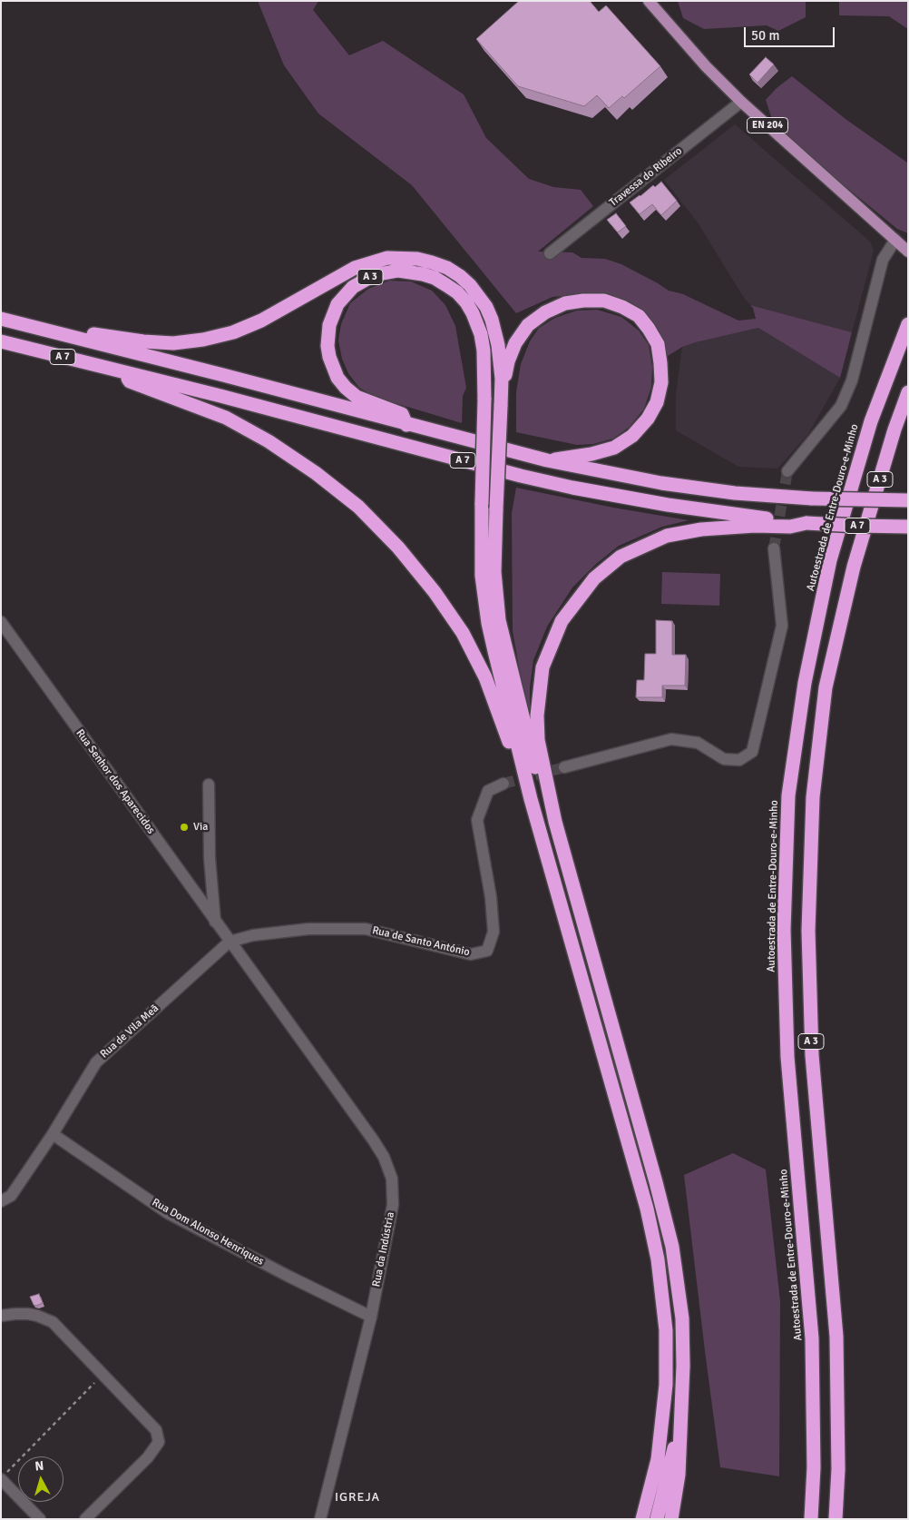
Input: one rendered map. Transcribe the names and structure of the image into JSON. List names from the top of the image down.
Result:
{
  "streets": {
    "highway": ["A 3", "A 7", "Autoestrada de Entre-Douro-e-Minho"],
    "main road": ["EN 204"],
    "street": [
      "Travessa do Ribeiro",
      "Rua Senhor dos Aparecidos",
      "Rua de Santo António",
      "Rua de Vila Meã",
      "Rua Dom Alonso Henriques",
      "Rua da Indústria"
    ]
  },
  "crossings": [
    ["EN 204", "Travessa do Ribeiro"],
    ["A 3", "A 7"],
    ["Rua Senhor dos Aparecidos", "Rua de Santo António"],
    ["Rua Senhor dos Aparecidos", "Rua de Vila Meã"],
    ["Rua Senhor dos Aparecidos", "Rua da Indústria"],
    ["Rua de Santo António", "Rua de Vila Meã"],
    ["Rua de Santo António", "Rua da Indústria"],
    ["Rua de Vila Meã", "Rua Dom Alonso Henriques"],
    ["Rua de Vila Meã", "Rua da Indústria"],
    ["Rua Dom Alonso Henriques", "Rua da Indústria"]
  ],
  "districts": ["IGREJA"],
  "places": ["Via"],
  "scale_bar": "50 m",
  "north": "top"
}
